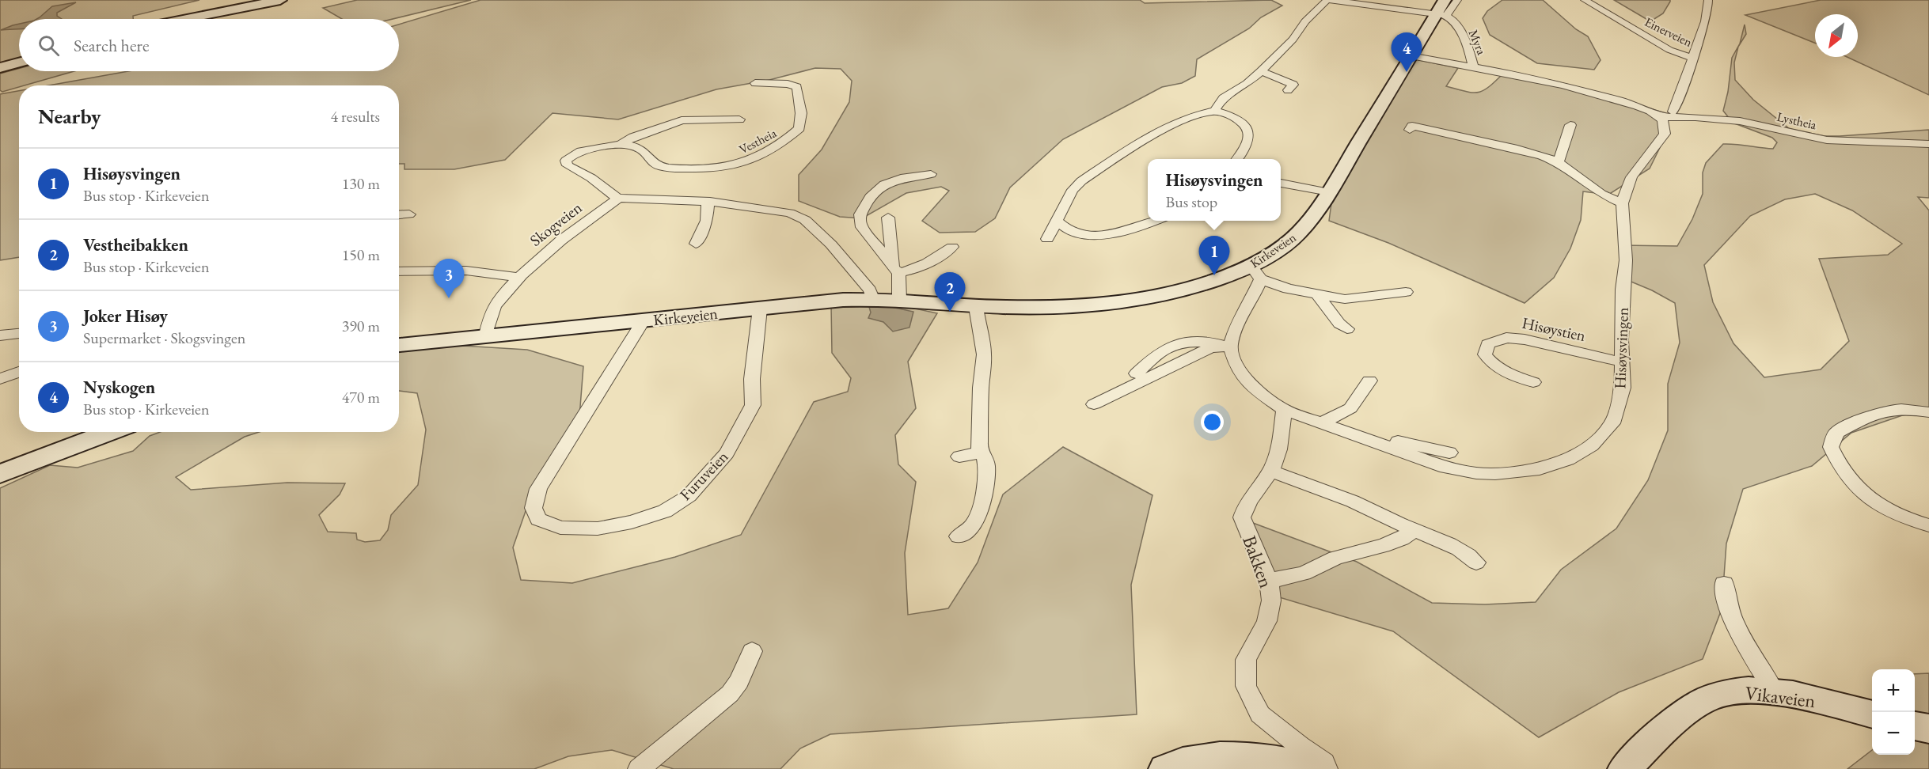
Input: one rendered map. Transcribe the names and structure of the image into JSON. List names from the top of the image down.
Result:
{
  "streets": {
    "main road": ["Kirkeveien", "Vikaveien"],
    "street": [
      "Einerveien",
      "Myra",
      "Lystheia",
      "Vestheia",
      "Skogveien",
      "Hisøystien",
      "Hisøysvingen",
      "Furuveien",
      "Bakken"
    ]
  },
  "crossings": [
    ["Myra", "Kirkeveien"],
    ["Lystheia", "Hisøysvingen"],
    ["Vestheia", "Skogveien"],
    ["Skogveien", "Kirkeveien"],
    ["Kirkeveien", "Furuveien"],
    ["Hisøystien", "Hisøysvingen"],
    ["Hisøysvingen", "Bakken"]
  ],
  "north": "bottom left",
  "page": {
    "search": "Search here",
    "pins": [
      "4",
      "1",
      "3",
      "2"
    ],
    "heading": ["Nearby", "4 results"],
    "list": [
      {
        "mark": "1",
        "name": "Hisøysvingen",
        "note": "Bus stop · Kirkeveien",
        "value": "130 m"
      },
      {
        "mark": "2",
        "name": "Vestheibakken",
        "note": "Bus stop · Kirkeveien",
        "value": "150 m"
      },
      {
        "mark": "3",
        "name": "Joker Hisøy",
        "note": "Supermarket · Skogsvingen",
        "value": "390 m"
      },
      {
        "mark": "4",
        "name": "Nyskogen",
        "note": "Bus stop · Kirkeveien",
        "value": "470 m"
      }
    ],
    "popup": ["Hisøysvingen", "Bus stop"],
    "map_buttons": ["+", "−"]
  }
}
